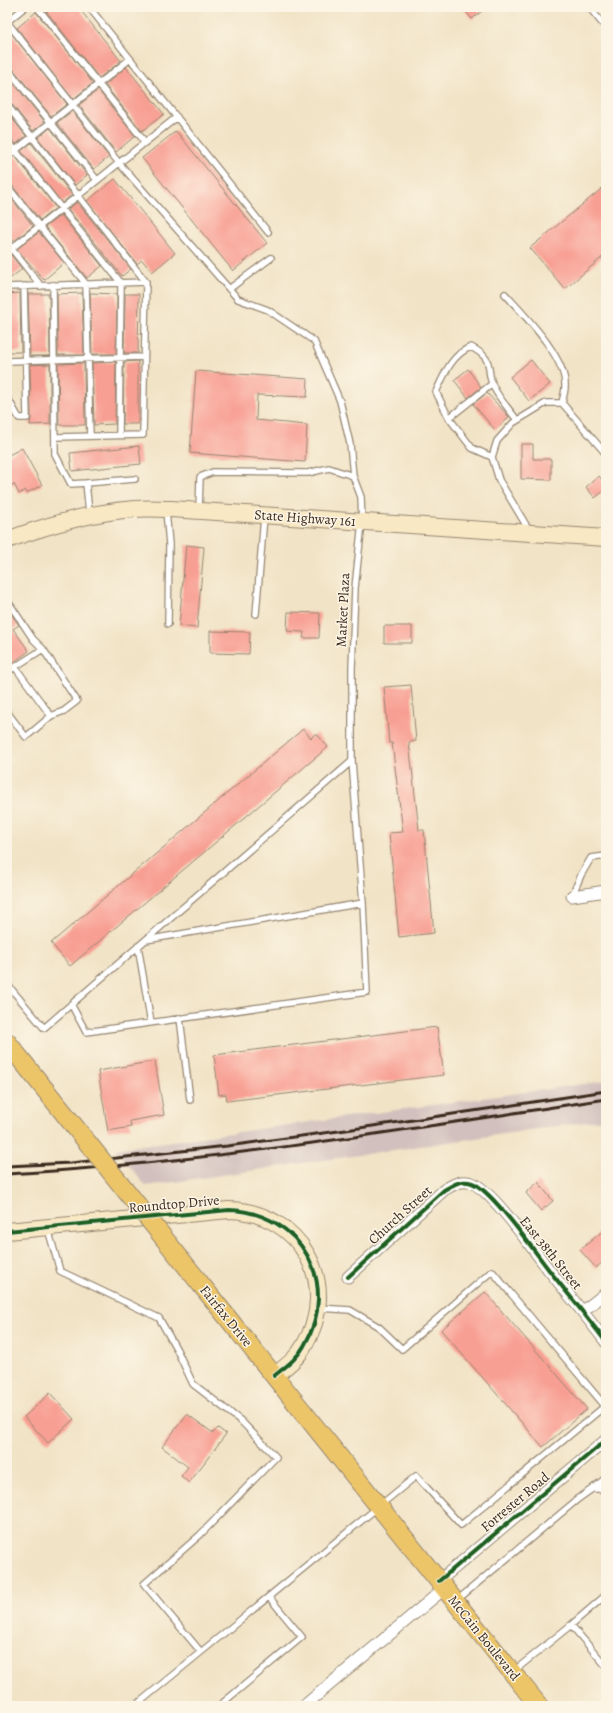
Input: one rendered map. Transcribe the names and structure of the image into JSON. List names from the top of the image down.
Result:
{
  "streets": {
    "main road": [
      "State Highway 161",
      "Roundtop Drive",
      "Fairfax Drive",
      "McCain Boulevard"
    ],
    "street": ["Church Street", "East 38th Street", "Forrester Road"],
    "lane": ["Market Plaza"]
  },
  "crossings": [
    ["State Highway 161", "Market Plaza"],
    ["Roundtop Drive", "Fairfax Drive"],
    ["Church Street", "East 38th Street"],
    ["Fairfax Drive", "Forrester Road"],
    ["Fairfax Drive", "McCain Boulevard"],
    ["Forrester Road", "McCain Boulevard"]
  ]
}
